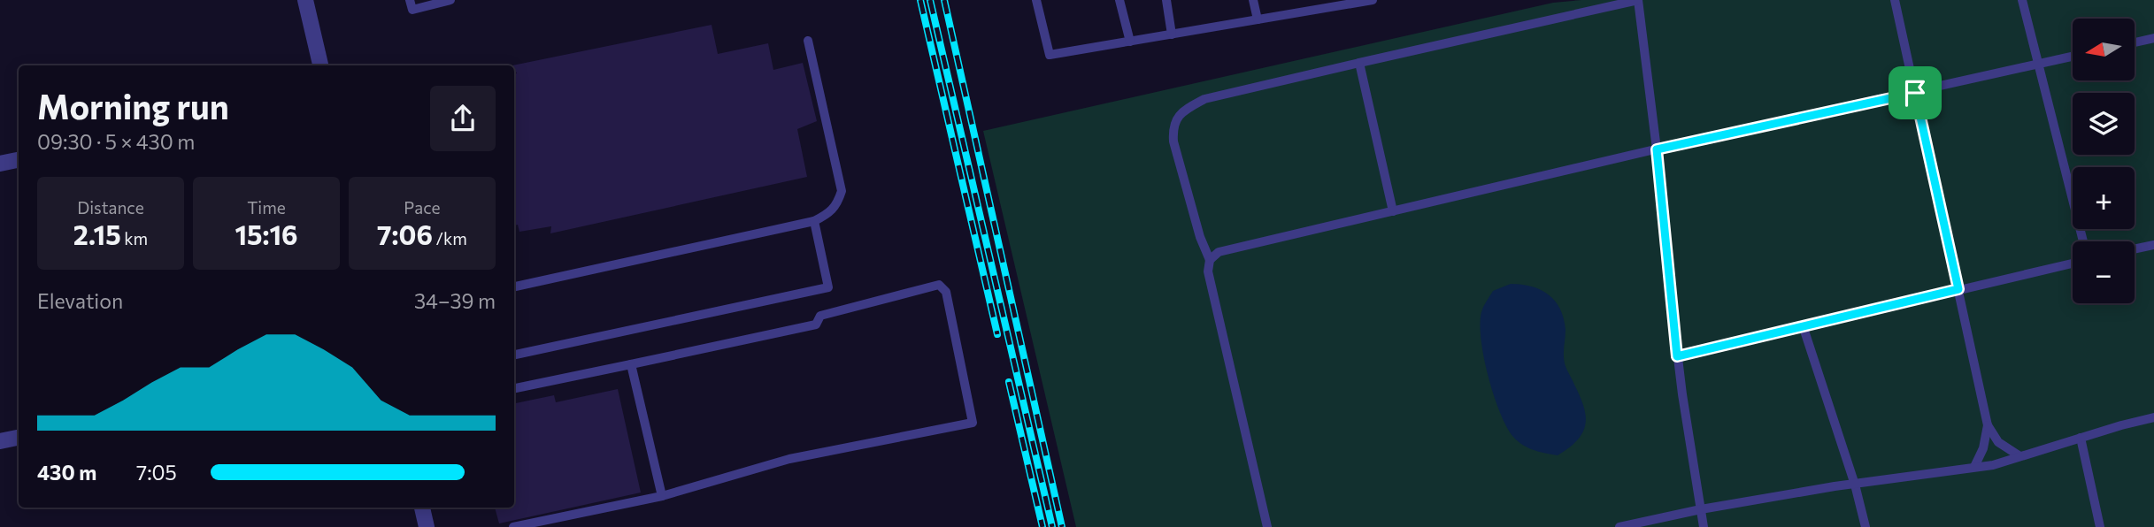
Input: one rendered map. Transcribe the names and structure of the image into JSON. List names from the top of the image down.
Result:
{
  "north": "left",
  "page": {
    "map_buttons": ["+", "−"],
    "heading": ["Morning run", "09:30 · 5 × 430 m"],
    "stats": [
      ["Distance", "2.15 km"],
      ["Time", "15:16"],
      ["Pace", "7:06 /km"]
    ],
    "chart": ["Elevation", "34–39 m"],
    "list": [
      {
        "name": "430 m",
        "note": "7:05"
      }
    ]
  }
}
